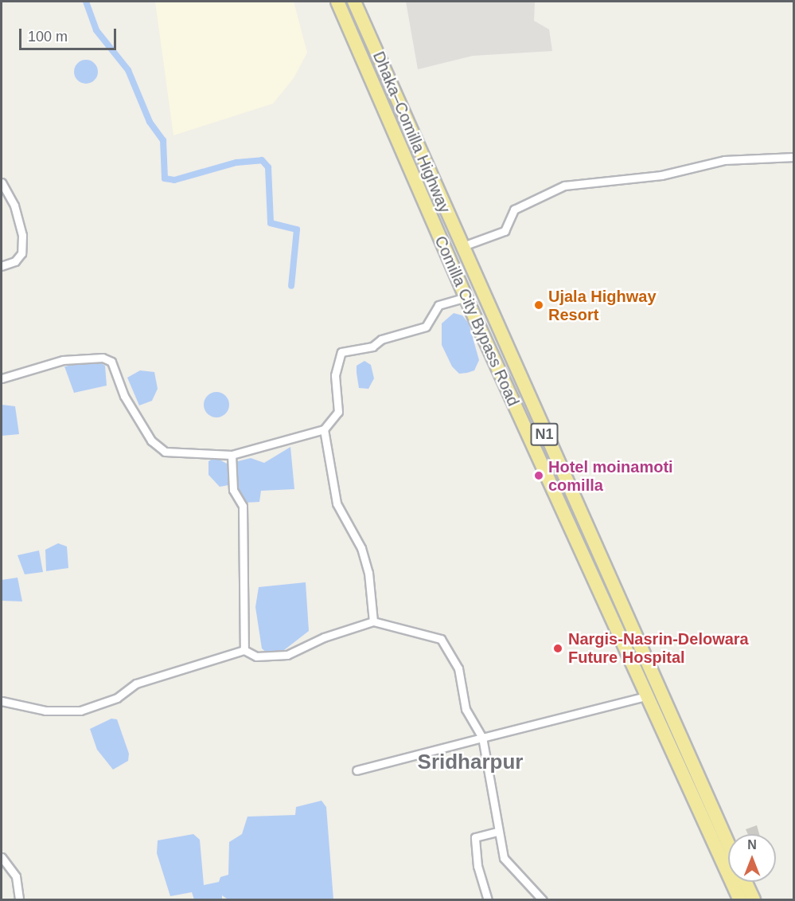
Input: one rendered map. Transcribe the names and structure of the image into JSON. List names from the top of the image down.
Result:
{
  "streets": {
    "highway": ["Dhaka–Comilla Highway", "Comilla City Bypass Road", "N1"]
  },
  "districts": ["Sridharpur"],
  "places": ["Ujala Highway Resort", "Hotel moinamoti comilla", "Nargis-Nasrin-Delowara Future Hospital"],
  "scale_bar": "100 m",
  "north": "top"
}
